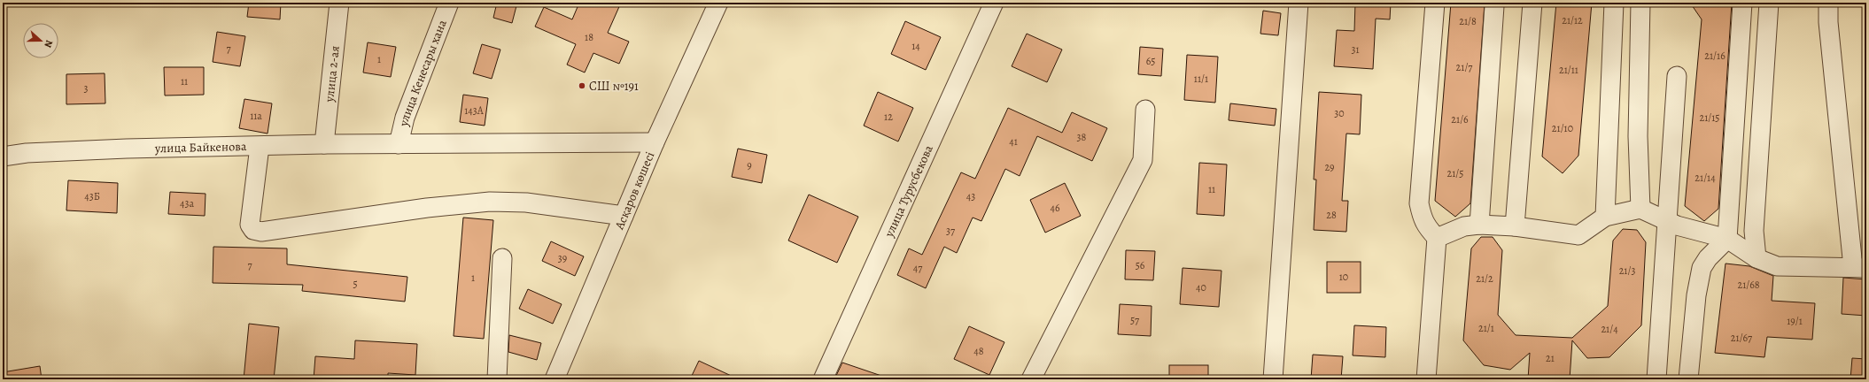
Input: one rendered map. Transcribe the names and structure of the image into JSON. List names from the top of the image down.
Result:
{
  "streets": {
    "street": [
      "улица 2-ая",
      "улица Кенесары хана",
      "улица Байкенова",
      "Асқаров көшесі",
      "улица Турусбекова"
    ]
  },
  "crossings": [
    ["улица 2-ая", "улица Байкенова"],
    ["улица Кенесары хана", "улица Байкенова"],
    ["улица Байкенова", "Асқаров көшесі"]
  ],
  "places": ["СШ №191"],
  "house_numbers": [
    "21/12",
    "21/8",
    "18",
    "14",
    "7",
    "31",
    "21/16",
    "1",
    "65",
    "21/7",
    "21/11",
    "11/1",
    "11",
    "3",
    "143А",
    "30",
    "11а",
    "12",
    "21/15",
    "21/6",
    "21/10",
    "38",
    "41",
    "9",
    "29",
    "21/5",
    "21/14",
    "11",
    "43Б",
    "43",
    "43а",
    "46",
    "28",
    "37",
    "39",
    "7",
    "56",
    "47",
    "21/3",
    "10",
    "1",
    "21/2",
    "5",
    "21/68",
    "40",
    "57",
    "19/1",
    "21/1",
    "21/4",
    "21/67",
    "48",
    "21"
  ],
  "north": "right"
}
